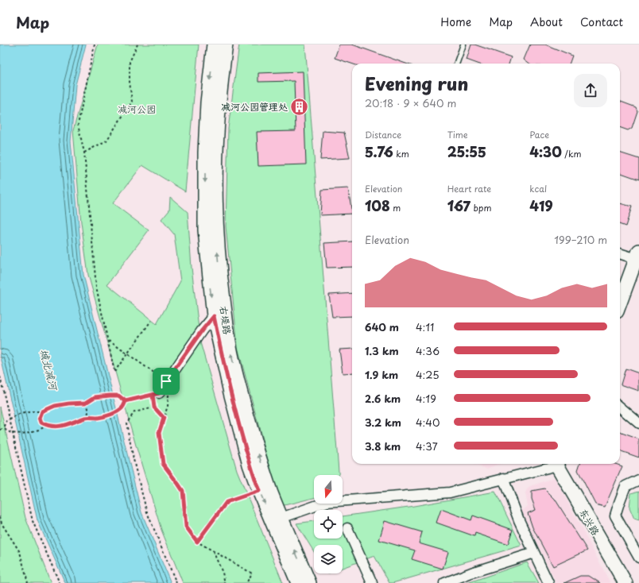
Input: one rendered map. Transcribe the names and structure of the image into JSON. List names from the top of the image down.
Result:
{
  "streets": {
    "main road": ["右堤路", "东兴路"]
  },
  "water": ["城北减河"],
  "parks": ["减河公园"],
  "places": {
    "building": ["减河公园管理处"]
  },
  "north": "bottom",
  "page": {
    "header": "Map",
    "nav": [
      "Home",
      "Map",
      "About",
      "Contact"
    ],
    "heading": ["Evening run", "20:18 · 9 × 640 m"],
    "stats": [
      ["Distance", "5.76 km"],
      ["Time", "25:55"],
      ["Pace", "4:30 /km"],
      ["Elevation", "108 m"],
      ["Heart rate", "167 bpm"],
      ["kcal", "419"]
    ],
    "chart": ["Elevation", "199–210 m"],
    "list": [
      {
        "name": "640 m",
        "note": "4:11"
      },
      {
        "name": "1.3 km",
        "note": "4:36"
      },
      {
        "name": "1.9 km",
        "note": "4:25"
      },
      {
        "name": "2.6 km",
        "note": "4:19"
      },
      {
        "name": "3.2 km",
        "note": "4:40"
      },
      {
        "name": "3.8 km",
        "note": "4:37"
      }
    ]
  }
}
